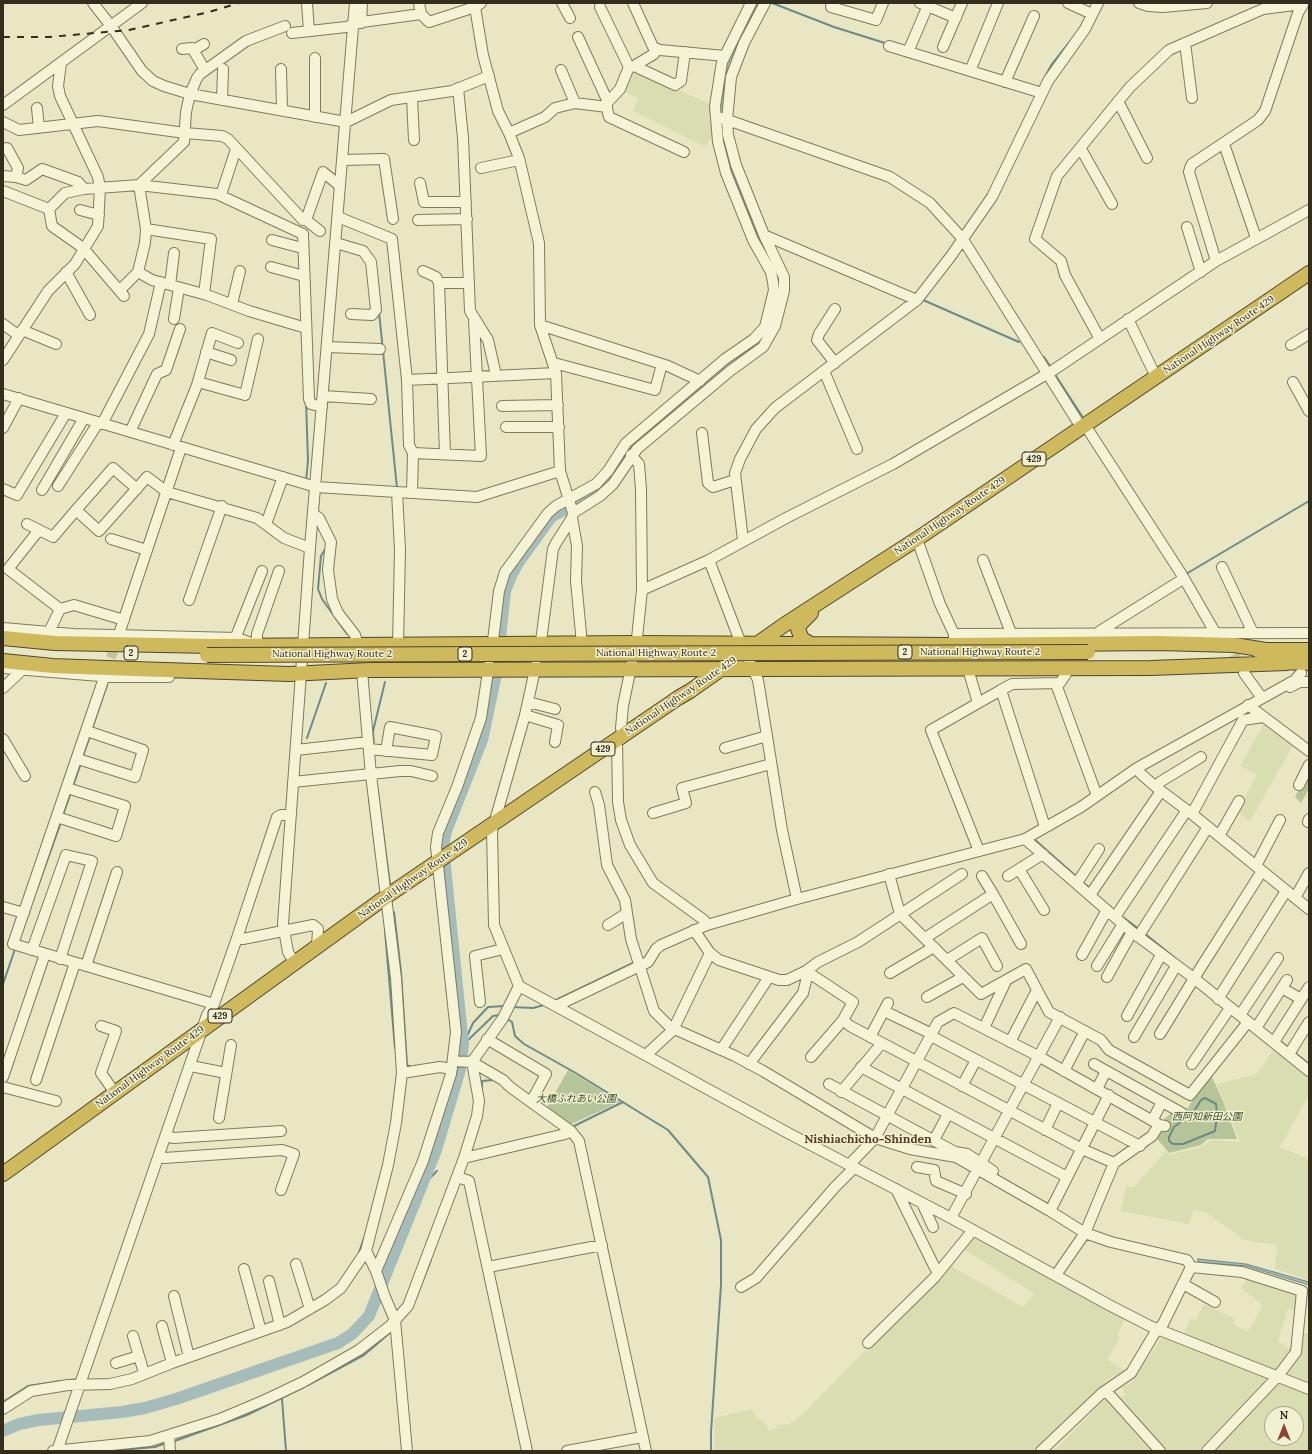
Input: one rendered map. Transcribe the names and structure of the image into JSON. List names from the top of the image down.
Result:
{
  "streets": {
    "highway": [
      "National Highway Route 429",
      "429",
      "2",
      "National Highway Route 2"
    ]
  },
  "districts": ["Nishiachicho-Shinden"],
  "parks": ["大橋ふれあい公園", "西阿知新田公園"],
  "north": "top"
}
